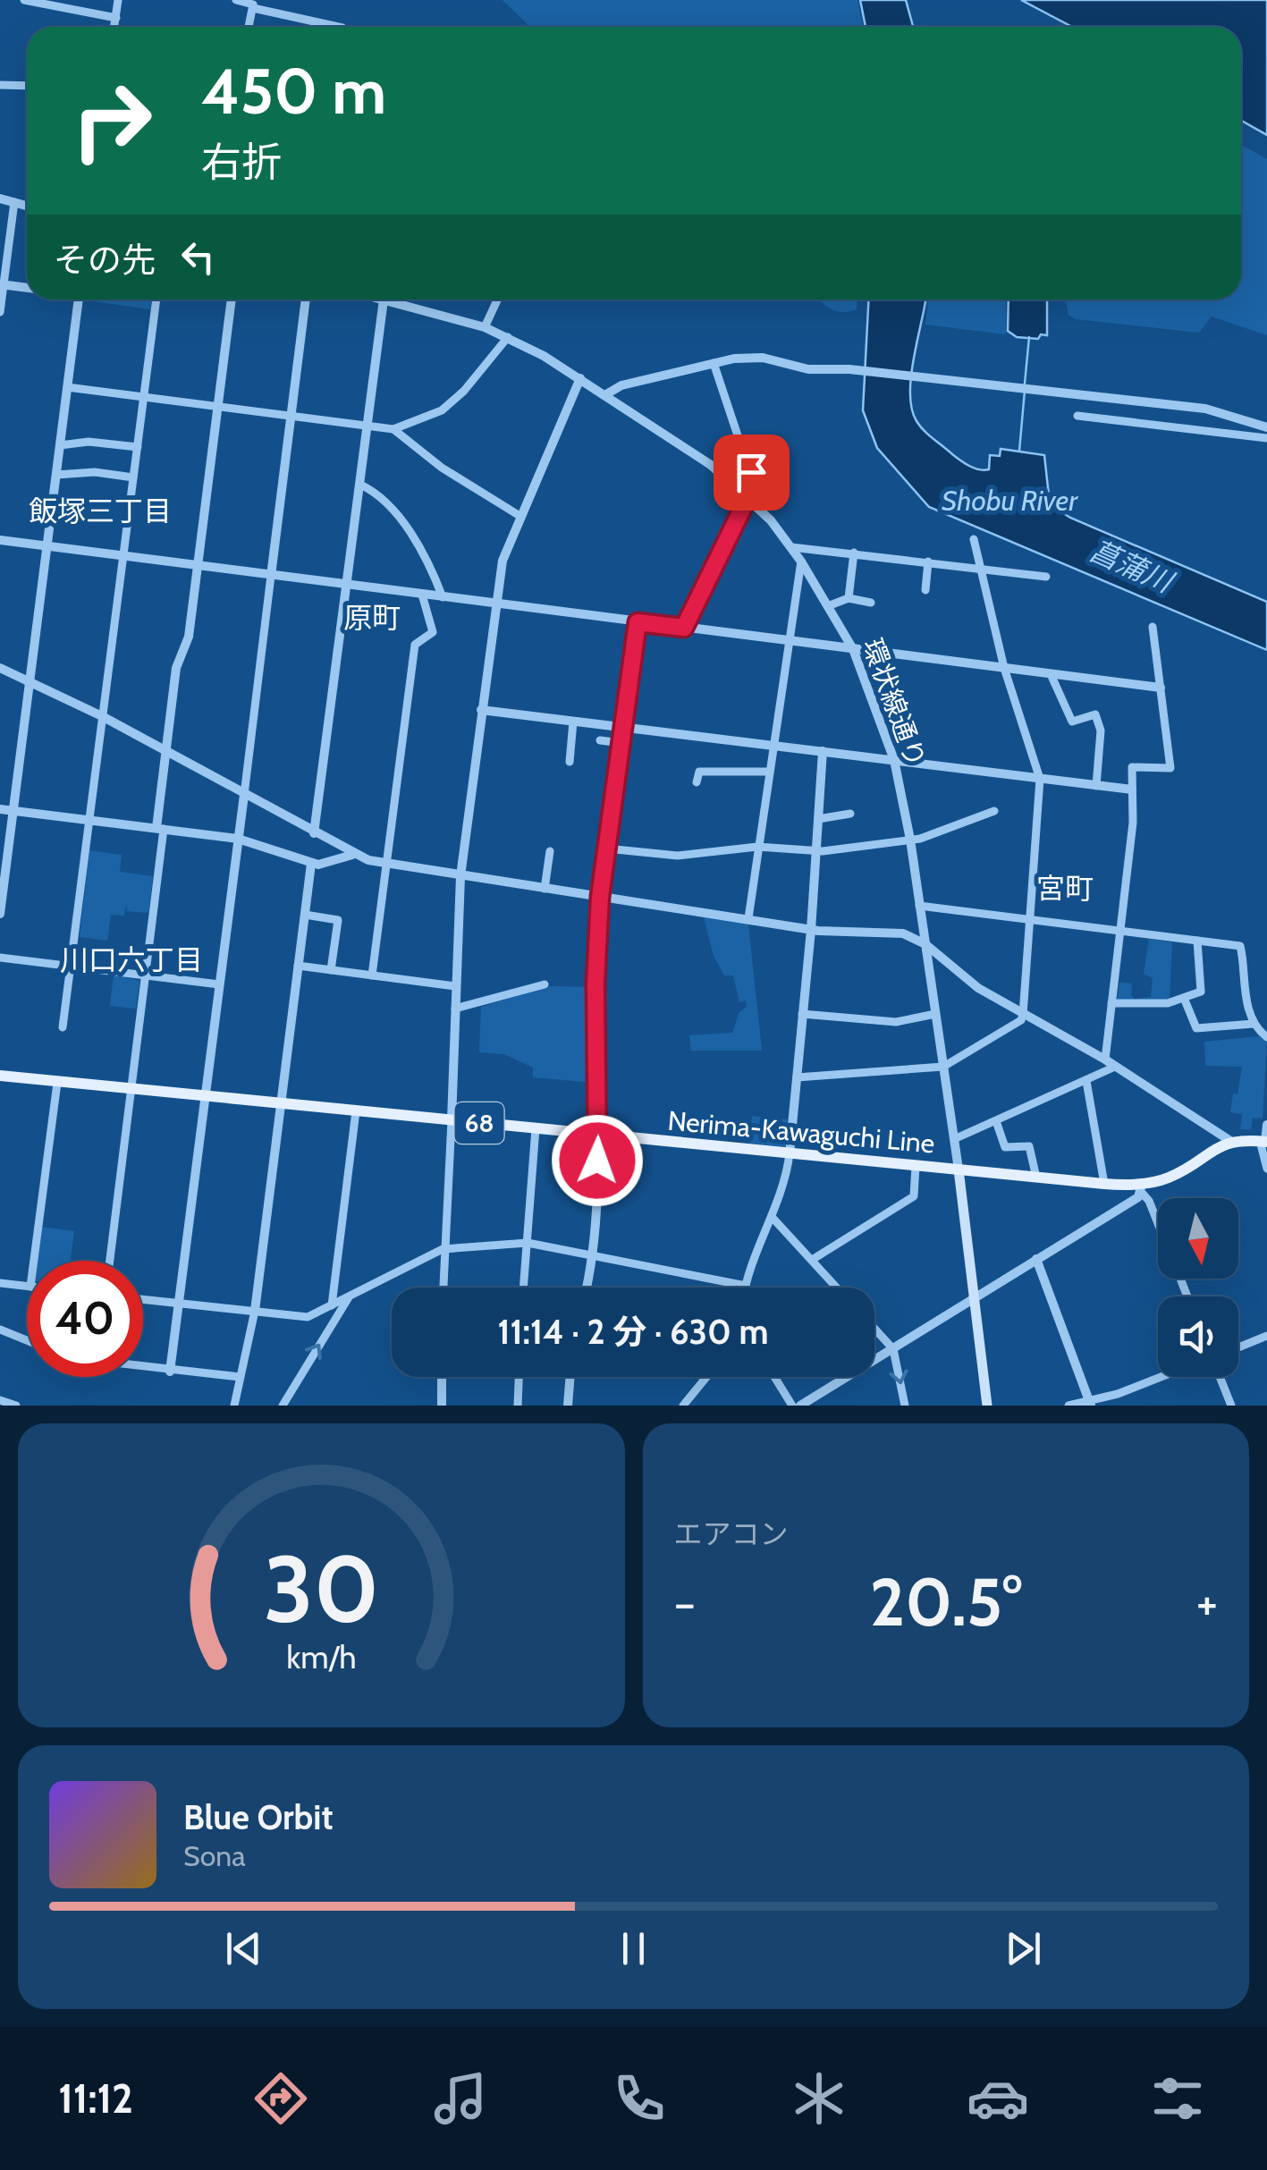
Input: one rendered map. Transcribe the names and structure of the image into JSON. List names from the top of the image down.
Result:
{
  "streets": {
    "main road": ["環状線通り", "68", "Nerima-Kawaguchi Line"]
  },
  "crossings": [
    ["環状線通り", "Nerima-Kawaguchi Line"]
  ],
  "districts": [
    "飯塚三丁目",
    "原町",
    "宮町",
    "川口六丁目"
  ],
  "water": ["Shobu River", "菖蒲川"],
  "north": "bottom",
  "page": {
    "turn": ["450 m", "右折"],
    "then": "その先",
    "limit": "40",
    "trip": "11:14 · 2 分 · 630 m",
    "tile": "エアコン",
    "heat": ["−", "20.5°", "+"],
    "song": ["Blue Orbit", "Sona"],
    "tabs": "11:12",
    "gauge": ["30", "km/h"]
  }
}
